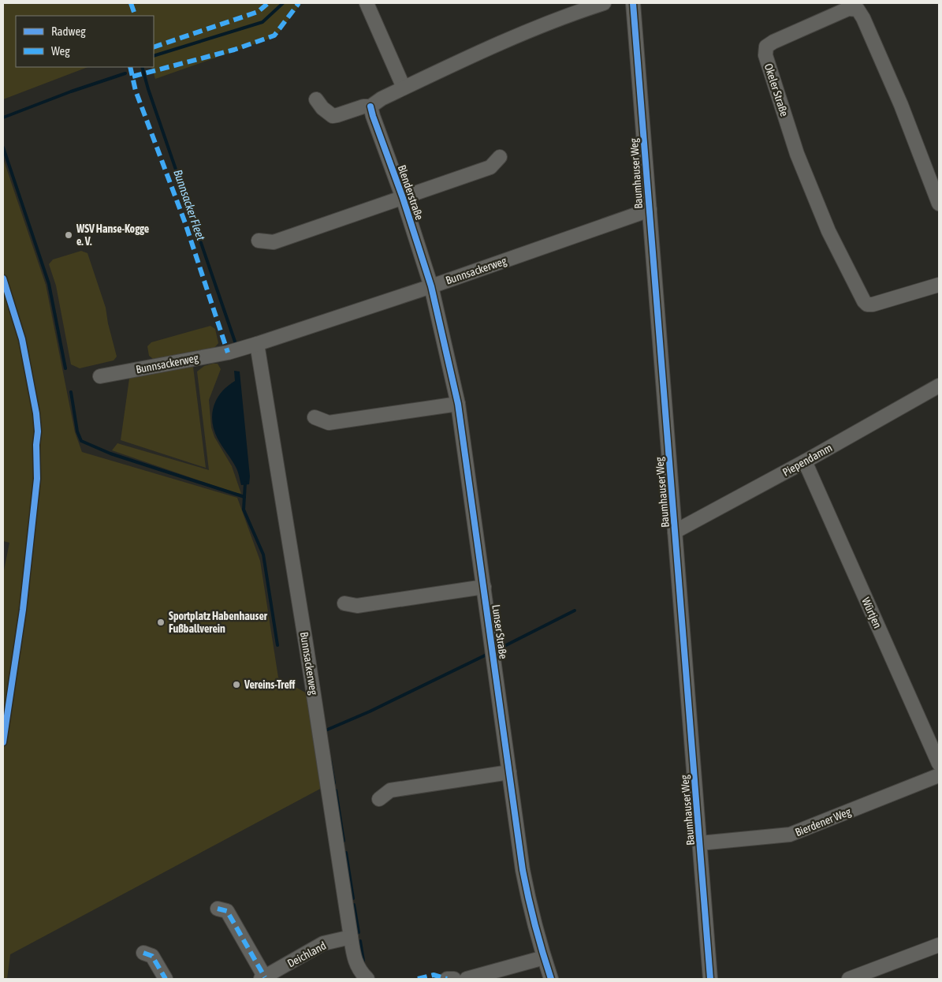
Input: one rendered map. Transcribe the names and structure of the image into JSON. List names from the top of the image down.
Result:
{
  "streets": {
    "street": [
      "Okeler Straße",
      "Baumhauser Weg",
      "Blenderstraße",
      "Bunnsackerweg",
      "Piependamm",
      "Würtjen",
      "Lunser Straße",
      "Bierdener Weg",
      "Deichland"
    ]
  },
  "crossings": [
    ["Baumhauser Weg", "Bunnsackerweg"],
    ["Baumhauser Weg", "Piependamm"],
    ["Baumhauser Weg", "Bierdener Weg"],
    ["Blenderstraße", "Bunnsackerweg"],
    ["Blenderstraße", "Lunser Straße"],
    ["Bunnsackerweg", "Lunser Straße"],
    ["Bunnsackerweg", "Deichland"],
    ["Piependamm", "Würtjen"]
  ],
  "water": ["Bunnsacker Fleet"],
  "places": ["WSV Hanse-Kogge e. V.", "Sportplatz Habenhauser Fußballverein", "Vereins-Treff"],
  "legend": ["Radweg", "Weg"]
}
